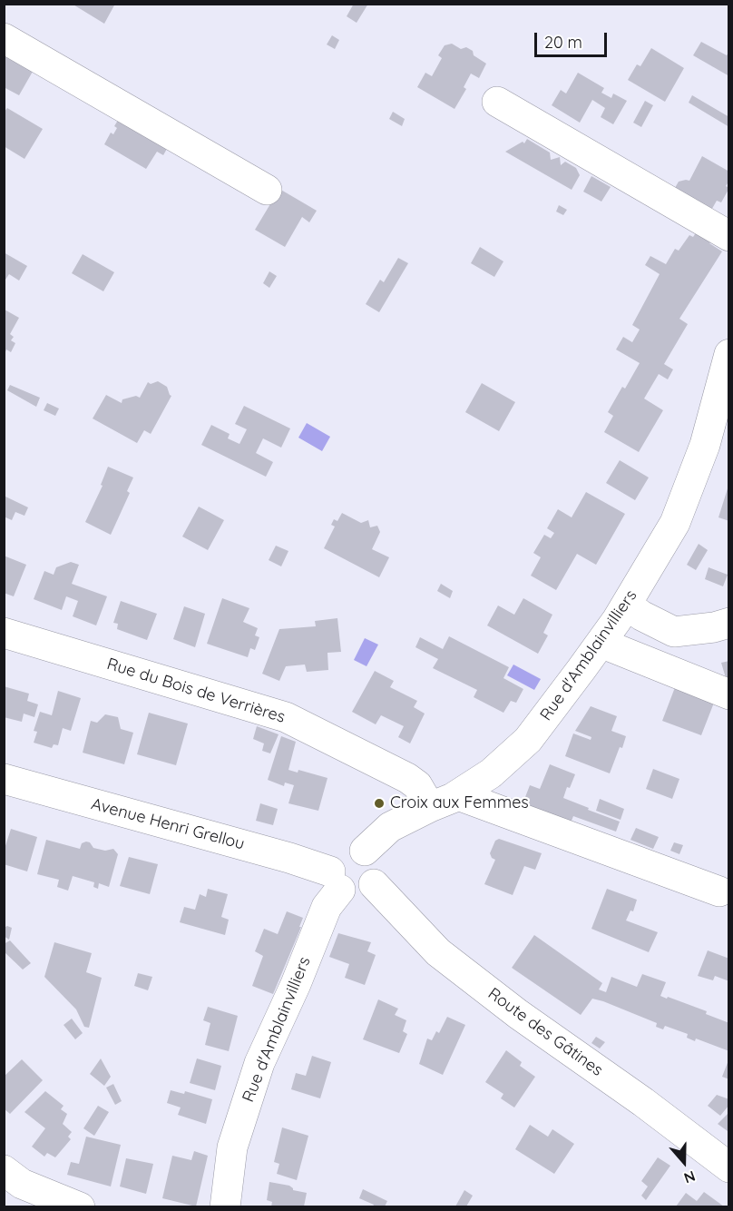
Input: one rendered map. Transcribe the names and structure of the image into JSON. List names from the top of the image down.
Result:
{
  "streets": {
    "street": [
      "Rue d'Amblainvilliers",
      "Rue du Bois de Verrières",
      "Avenue Henri Grellou",
      "Route des Gâtines"
    ]
  },
  "crossings": [
    ["Rue d'Amblainvilliers", "Rue du Bois de Verrières"],
    ["Rue d'Amblainvilliers", "Avenue Henri Grellou"],
    ["Rue d'Amblainvilliers", "Route des Gâtines"],
    ["Avenue Henri Grellou", "Route des Gâtines"]
  ],
  "places": ["Croix aux Femmes"],
  "scale_bar": "20 m",
  "north": "bottom"
}
